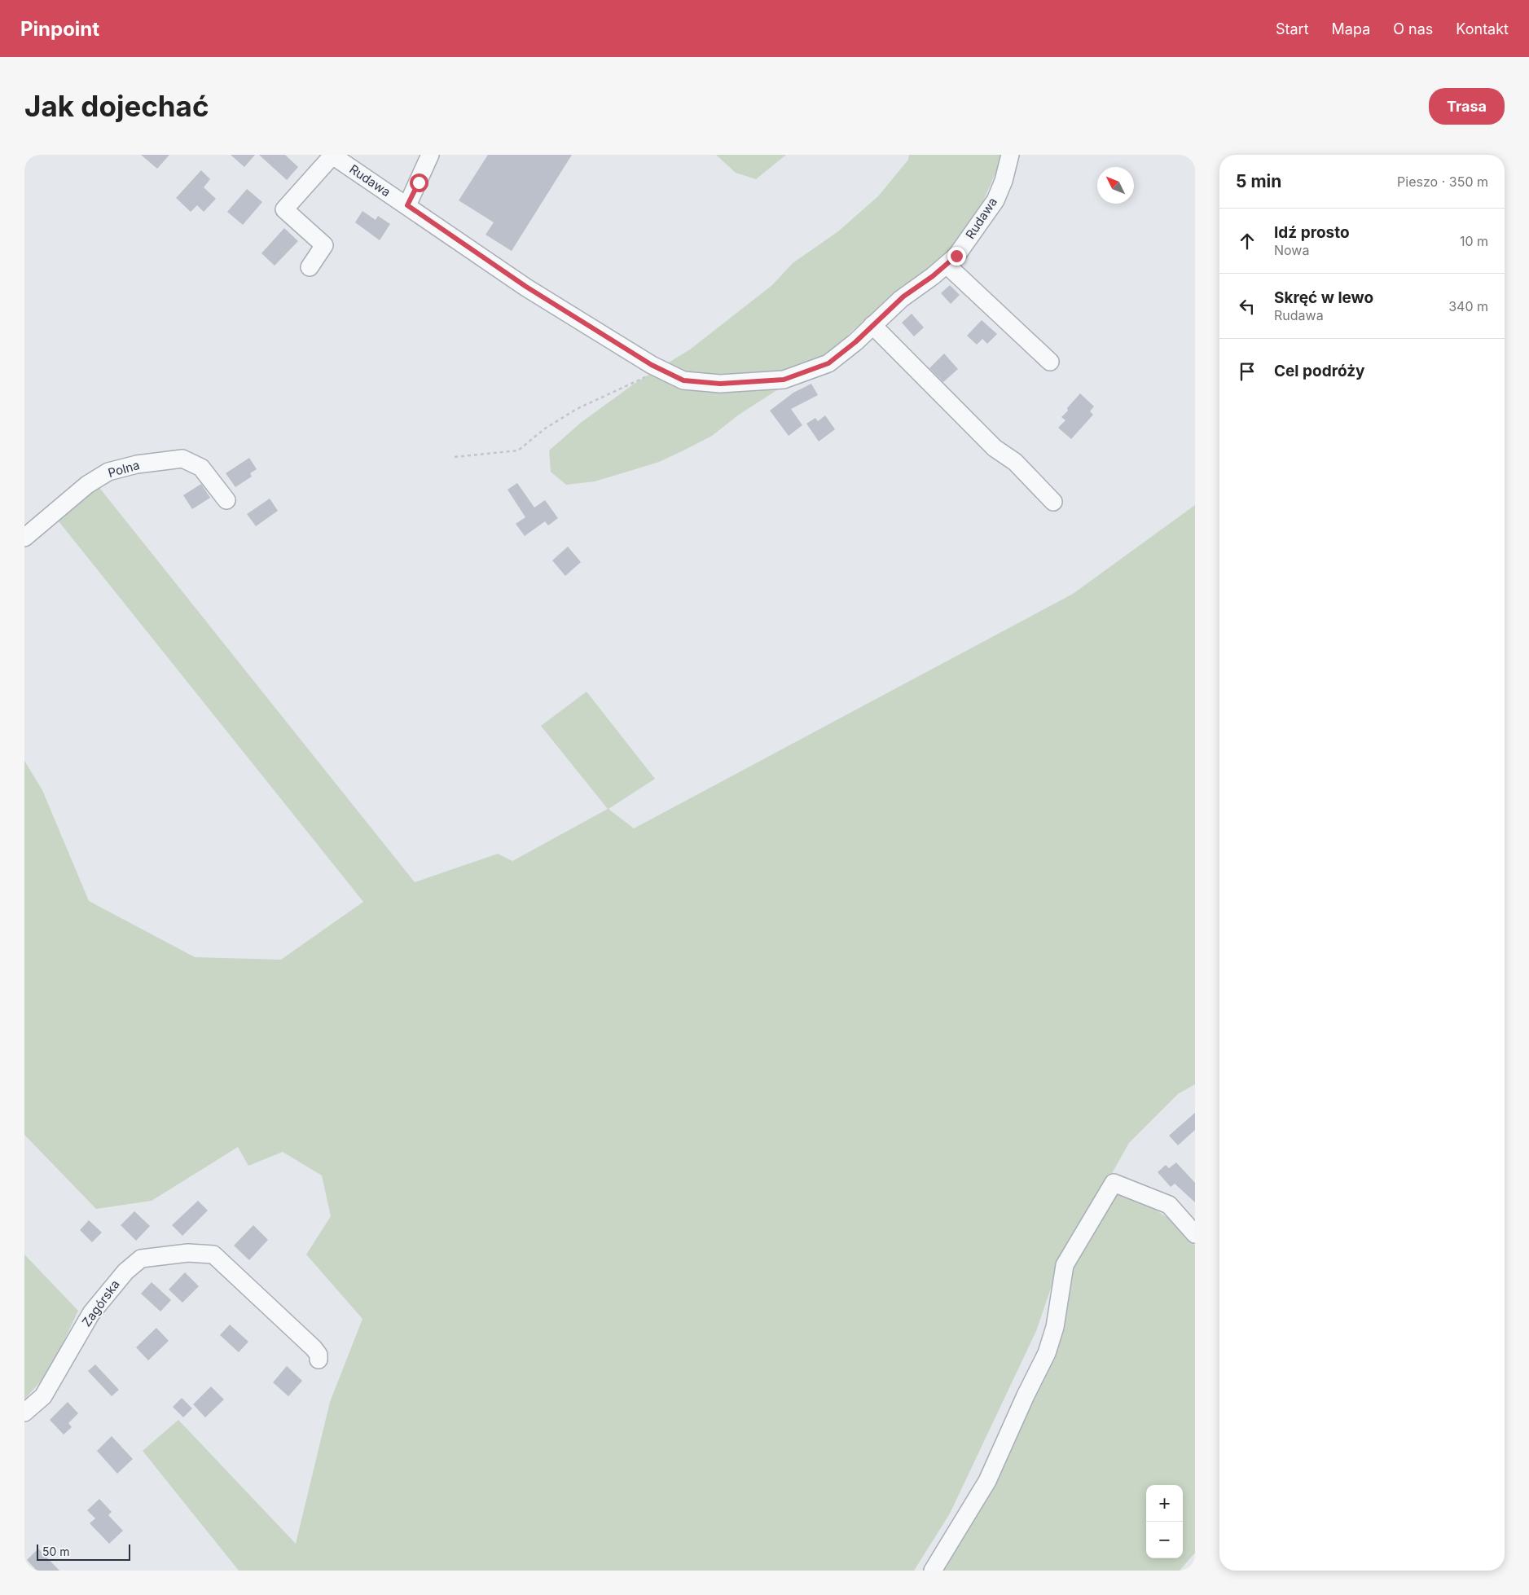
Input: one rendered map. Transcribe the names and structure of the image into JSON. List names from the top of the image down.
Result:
{
  "streets": {
    "street": ["Rudawa", "Polna", "Zagórska"]
  },
  "scale_bar": "50 m",
  "north": "top left",
  "page": {
    "header": "Pinpoint",
    "nav": [
      "Start",
      "Mapa",
      "O nas",
      "Kontakt"
    ],
    "buttons": "Trasa",
    "title": "Jak dojechać",
    "heading": ["5 min", "Pieszo · 350 m"],
    "list": [
      ["Idź prosto", "Nowa", "10 m"],
      ["Skręć w lewo", "Rudawa", "340 m"],
      "Cel podróży"
    ],
    "map_buttons": ["+", "−"],
    "scale": "50 m"
  }
}
